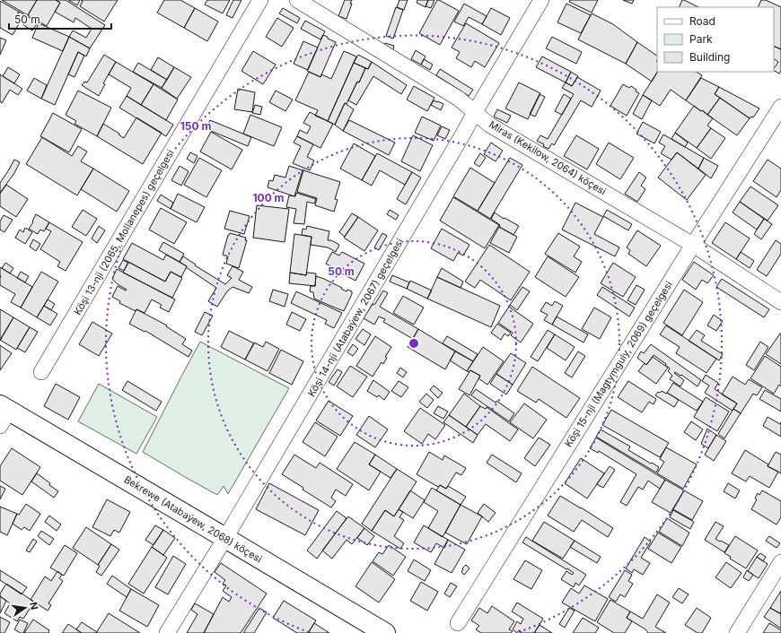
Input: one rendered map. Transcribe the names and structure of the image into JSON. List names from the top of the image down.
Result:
{
  "streets": {
    "main road": ["Bekrewe (Atabaýew, 2068) köçesi"],
    "street": [
      "Miras (Kekilow, 2064) köçesi",
      "Köşi 13-nji (2065, Mollanepes) geçelgesi",
      "Köşi 14-nji (Atabaýew, 2067) geçelgesi",
      "Köşi 15-nji (Magtymguly, 2069) geçelgesi"
    ]
  },
  "crossings": [
    ["Miras (Kekilow, 2064) köçesi", "Köşi 14-nji (Atabaýew, 2067) geçelgesi"],
    ["Miras (Kekilow, 2064) köçesi", "Köşi 15-nji (Magtymguly, 2069) geçelgesi"],
    ["Köşi 14-nji (Atabaýew, 2067) geçelgesi", "Bekrewe (Atabaýew, 2068) köçesi"]
  ],
  "legend": ["Road", "Park", "Building"],
  "scale_bar": "50 m",
  "north": "right",
  "rings": ["150 m", "100 m", "50 m"]
}
